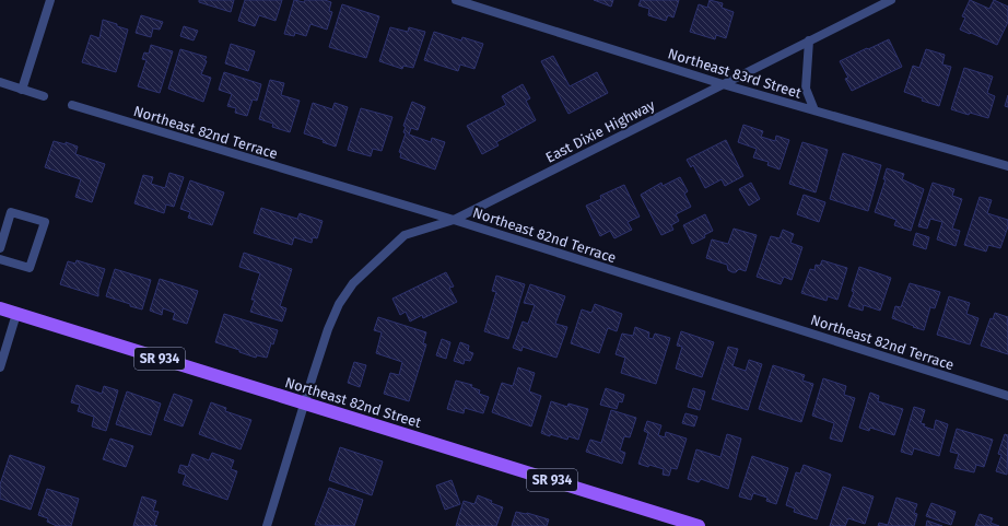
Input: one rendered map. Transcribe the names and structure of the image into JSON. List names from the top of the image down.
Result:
{
  "streets": {
    "main road": ["SR 934", "Northeast 82nd Street"],
    "street": ["Northeast 83rd Street", "East Dixie Highway", "Northeast 82nd Terrace"]
  },
  "crossings": [
    ["Northeast 83rd Street", "East Dixie Highway"],
    ["East Dixie Highway", "Northeast 82nd Terrace"],
    ["East Dixie Highway", "Northeast 82nd Street"]
  ]
}
